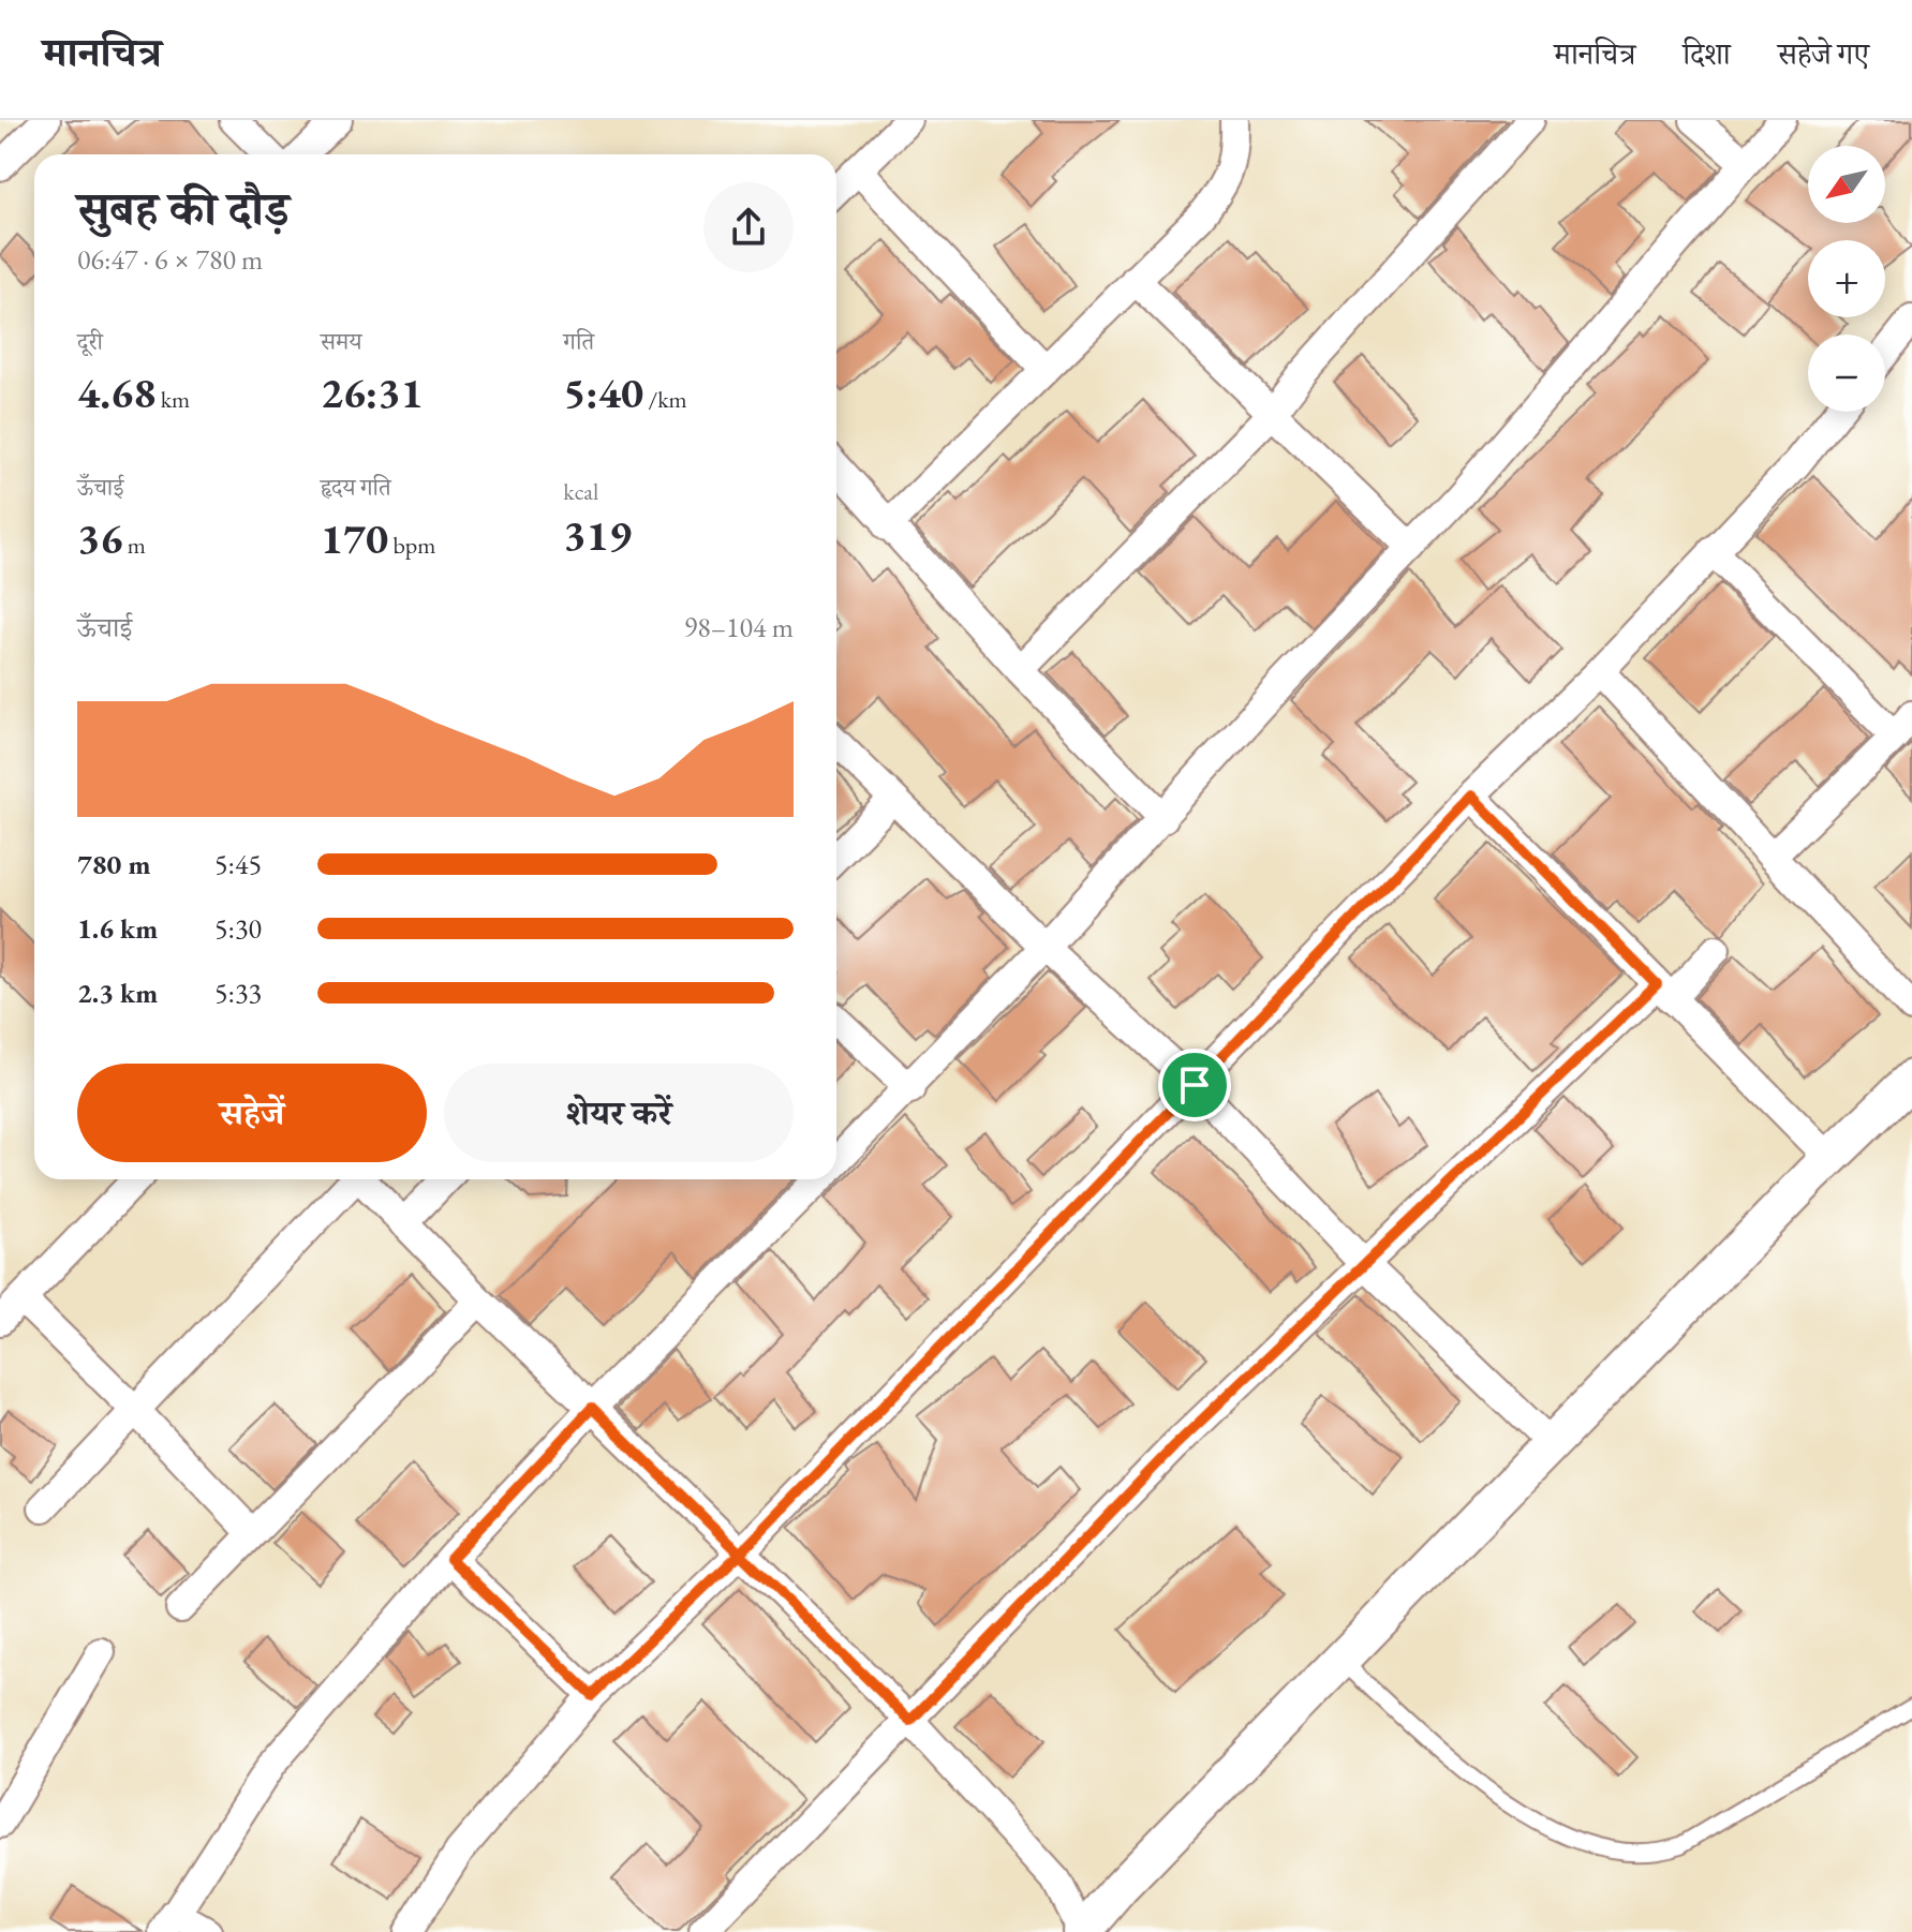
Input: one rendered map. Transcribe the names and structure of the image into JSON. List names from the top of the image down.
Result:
{
  "north": "bottom left",
  "page": {
    "header": "मानचित्र",
    "nav": ["मानचित्र", "दिशा", "सहेजे गए"],
    "map_buttons": ["+", "−"],
    "heading": ["सुबह की दौड़", "06:47 · 6 × 780 m"],
    "stats": [
      ["दूरी", "4.68 km"],
      ["समय", "26:31"],
      ["गति", "5:40 /km"],
      ["ऊँचाई", "36 m"],
      ["हृदय गति", "170 bpm"],
      ["kcal", "319"]
    ],
    "chart": ["ऊँचाई", "98–104 m"],
    "list": [
      {
        "name": "780 m",
        "note": "5:45"
      },
      {
        "name": "1.6 km",
        "note": "5:30"
      },
      {
        "name": "2.3 km",
        "note": "5:33"
      }
    ],
    "buttons": ["सहेजें", "शेयर करें"]
  }
}
